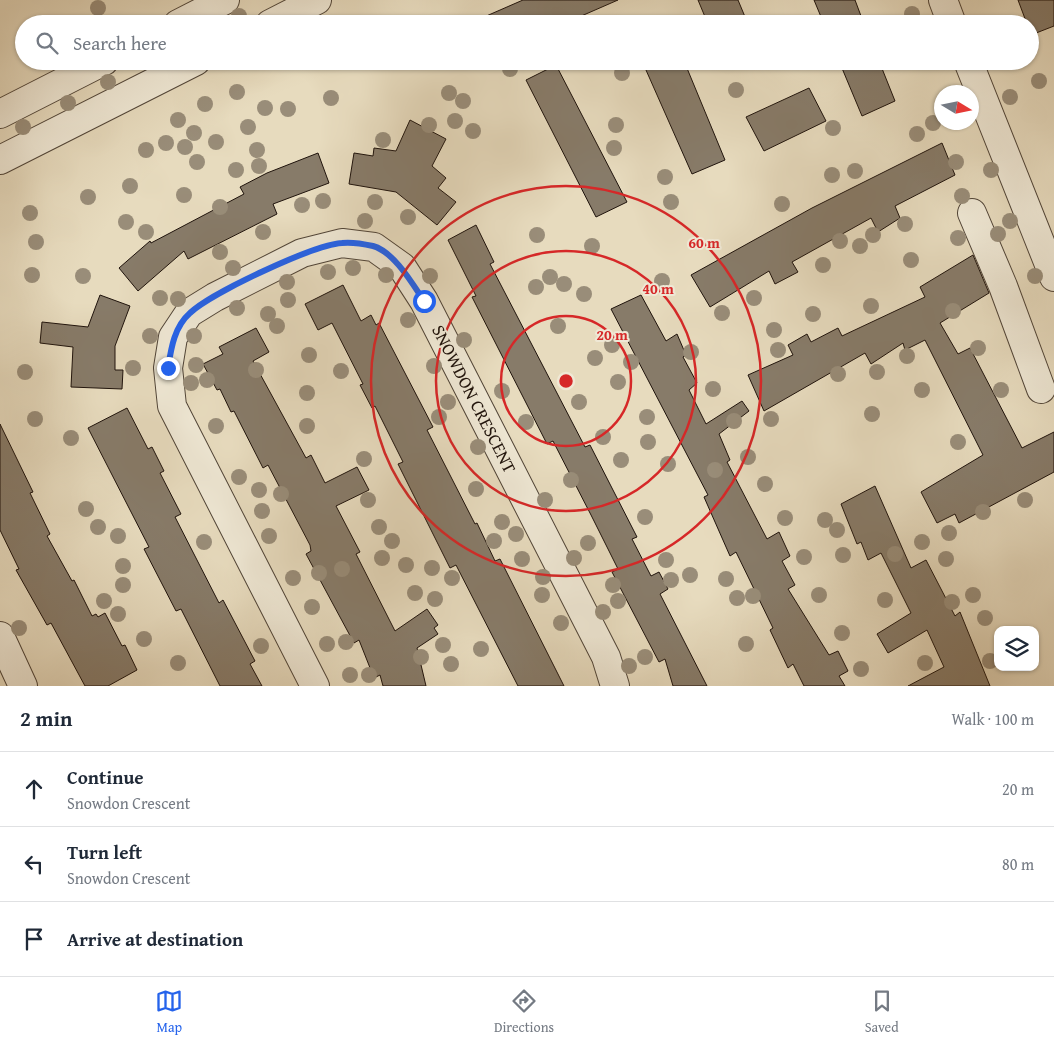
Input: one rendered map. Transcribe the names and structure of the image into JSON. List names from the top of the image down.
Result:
{
  "streets": {
    "street": ["SNOWDON CRESCENT"]
  },
  "north": "right",
  "page": {
    "search": "Search here",
    "heading": ["2 min", "Walk · 100 m"],
    "list": [
      ["Continue", "Snowdon Crescent", "20 m"],
      ["Turn left", "Snowdon Crescent", "80 m"],
      "Arrive at destination"
    ],
    "nav": ["Map", "Directions", "Saved"]
  },
  "rings": ["60 m", "40 m", "20 m"]
}
